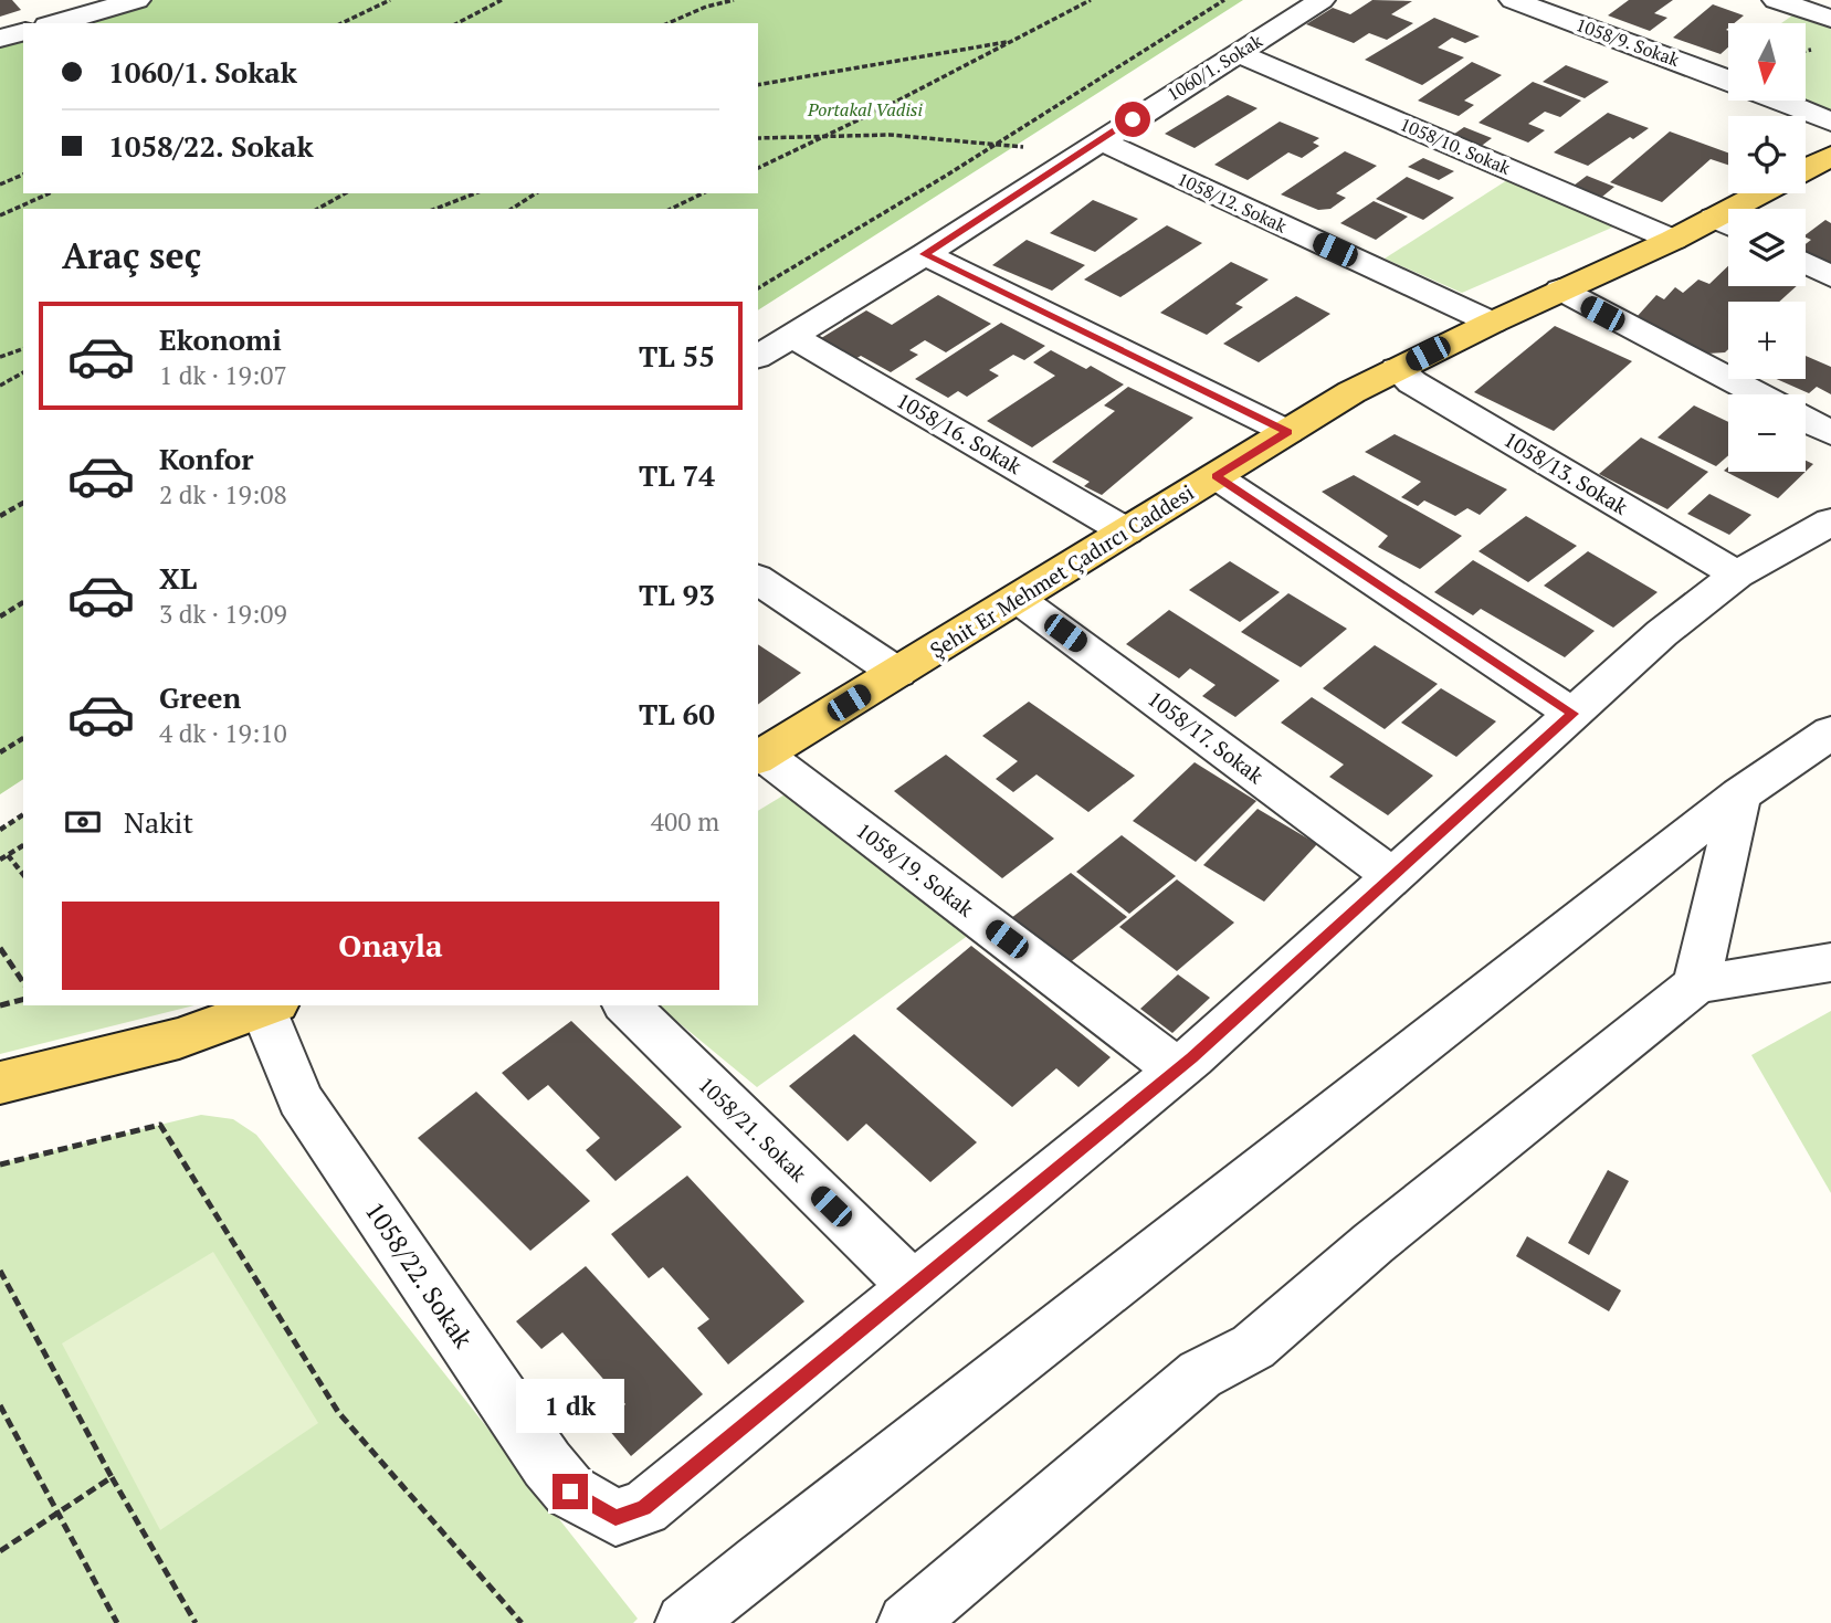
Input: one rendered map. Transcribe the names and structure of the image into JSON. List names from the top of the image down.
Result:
{
  "streets": {
    "main road": ["Şehit Er Mehmet Çadırcı Caddesi"],
    "street": [
      "1058/9. Sokak",
      "1060/1. Sokak",
      "1058/10. Sokak",
      "1058/12. Sokak",
      "1058/16. Sokak",
      "1058/13. Sokak",
      "1058/17. Sokak",
      "1058/19. Sokak",
      "1058/21. Sokak",
      "1058/22. Sokak"
    ]
  },
  "crossings": [
    ["1060/1. Sokak", "1058/10. Sokak"],
    ["1060/1. Sokak", "1058/12. Sokak"],
    ["1060/1. Sokak", "1058/16. Sokak"],
    ["1058/10. Sokak", "Şehit Er Mehmet Çadırcı Caddesi"],
    ["1058/12. Sokak", "Şehit Er Mehmet Çadırcı Caddesi"],
    ["1058/16. Sokak", "Şehit Er Mehmet Çadırcı Caddesi"],
    ["1058/13. Sokak", "Şehit Er Mehmet Çadırcı Caddesi"],
    ["Şehit Er Mehmet Çadırcı Caddesi", "1058/17. Sokak"],
    ["Şehit Er Mehmet Çadırcı Caddesi", "1058/19. Sokak"],
    ["1058/21. Sokak", "1058/22. Sokak"]
  ],
  "parks": ["Portakal Vadisi"],
  "north": "bottom",
  "page": {
    "map_buttons": ["+", "−"],
    "banner": ["1060/1. Sokak", "1058/22. Sokak"],
    "heading": "Araç seç",
    "list": [
      {
        "name": "Ekonomi",
        "note": "1 dk · 19:07",
        "value": "TL 55"
      },
      {
        "name": "Konfor",
        "note": "2 dk · 19:08",
        "value": "TL 74"
      },
      {
        "name": "XL",
        "note": "3 dk · 19:09",
        "value": "TL 93"
      },
      {
        "name": "Green",
        "note": "4 dk · 19:10",
        "value": "TL 60"
      }
    ],
    "pay": ["Nakit", "400 m"],
    "buttons": "Onayla",
    "bubble": "1 dk"
  }
}
